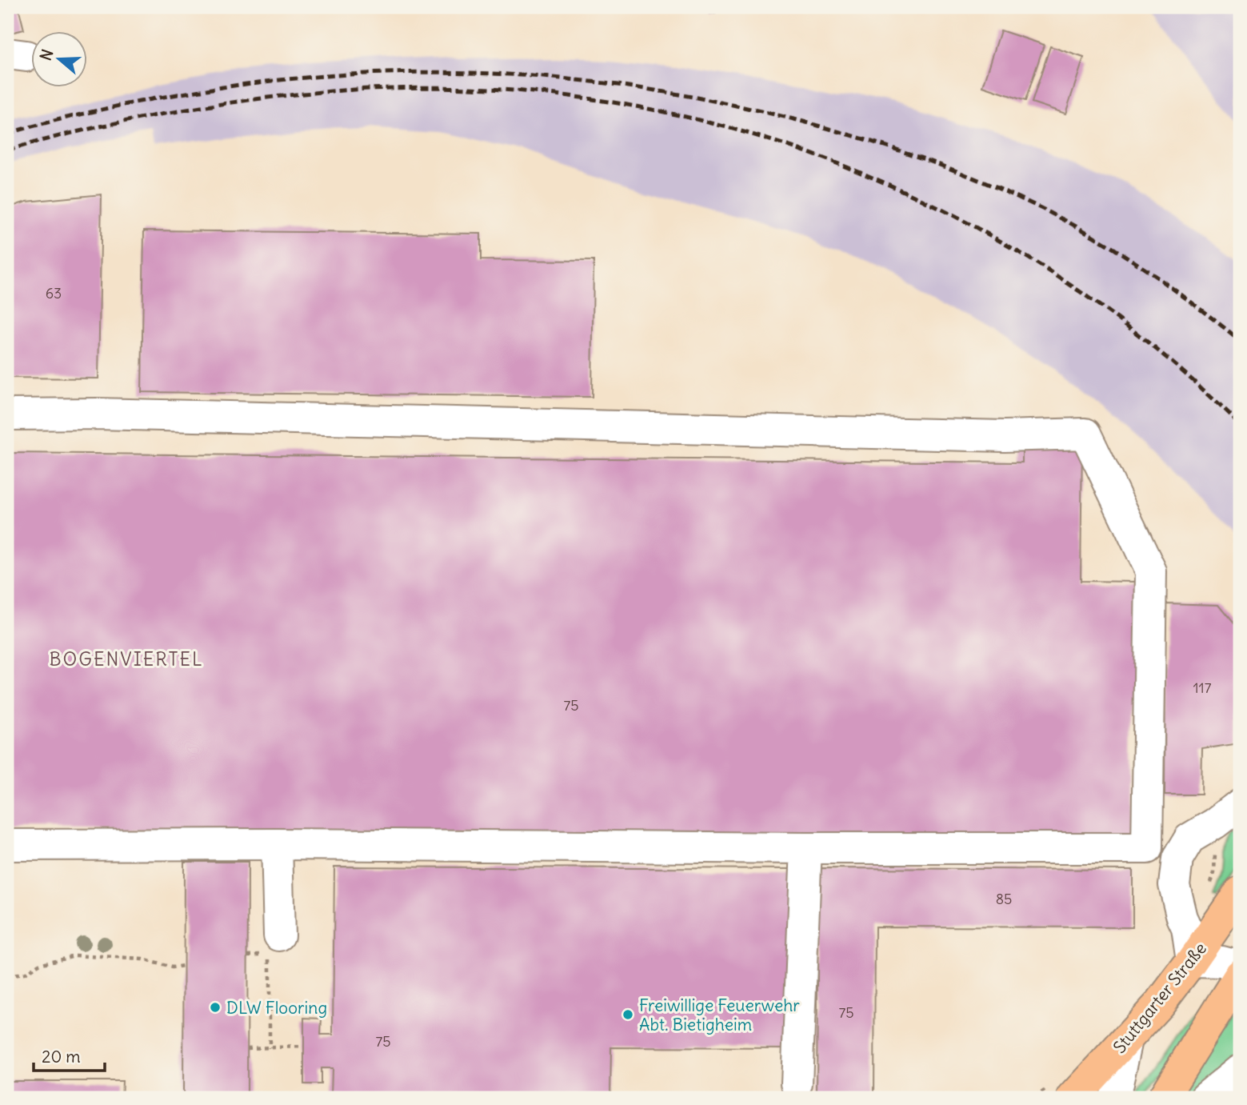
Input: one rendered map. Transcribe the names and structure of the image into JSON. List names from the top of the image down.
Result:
{
  "streets": {
    "main road": ["Stuttgarter Straße"]
  },
  "districts": ["BOGENVIERTEL"],
  "places": ["DLW Flooring", "Freiwillige Feuerwehr Abt. Bietigheim"],
  "house_numbers": [
    "63",
    "117",
    "75",
    "85",
    "75",
    "75"
  ],
  "scale_bar": "20 m",
  "north": "left"
}
